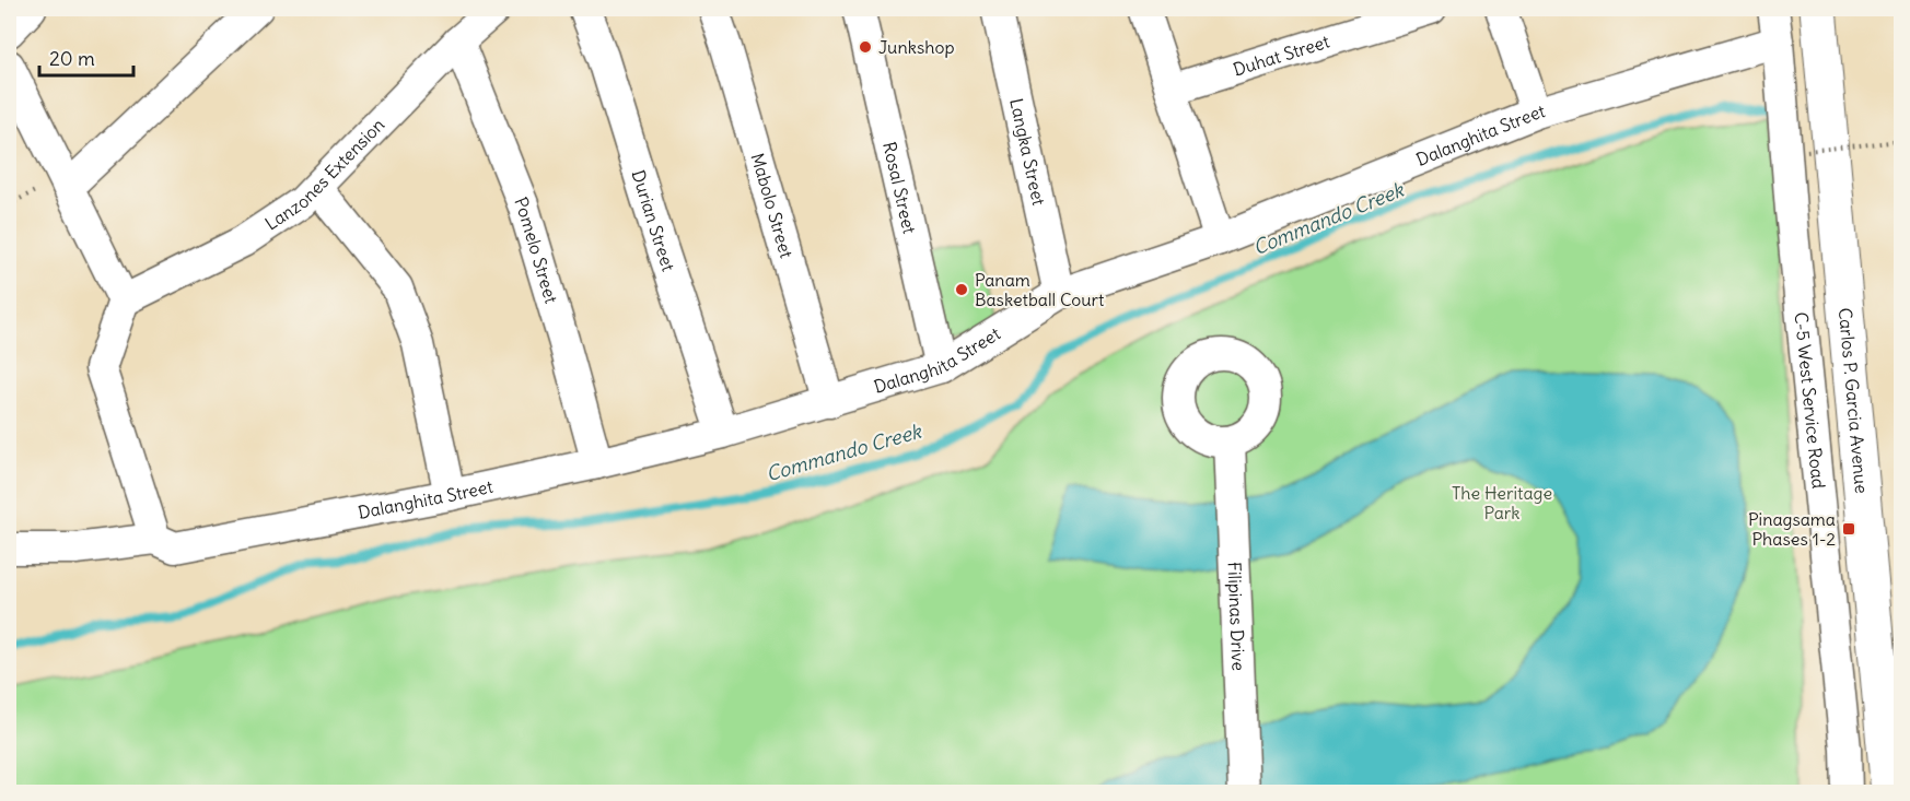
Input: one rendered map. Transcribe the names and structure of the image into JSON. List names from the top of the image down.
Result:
{
  "streets": {
    "main road": ["Carlos P. Garcia Avenue"],
    "street": [
      "Duhat Street",
      "Dalanghita Street",
      "Langka Street",
      "Lanzones Extension",
      "Rosal Street",
      "Mabolo Street",
      "Durian Street",
      "Pomelo Street",
      "C-5 West Service Road",
      "Filipinas Drive"
    ]
  },
  "crossings": [
    ["Dalanghita Street", "Langka Street"],
    ["Dalanghita Street", "Rosal Street"],
    ["Dalanghita Street", "Mabolo Street"],
    ["Dalanghita Street", "Durian Street"],
    ["Dalanghita Street", "Pomelo Street"],
    ["Dalanghita Street", "C-5 West Service Road"],
    ["Lanzones Extension", "Pomelo Street"]
  ],
  "water": ["Commando Creek"],
  "parks": ["The Heritage Park"],
  "places": {
    "other": ["Junkshop", "Panam Basketball Court"],
    "transit": ["Pinagsama Phases 1-2"]
  },
  "scale_bar": "20 m"
}
